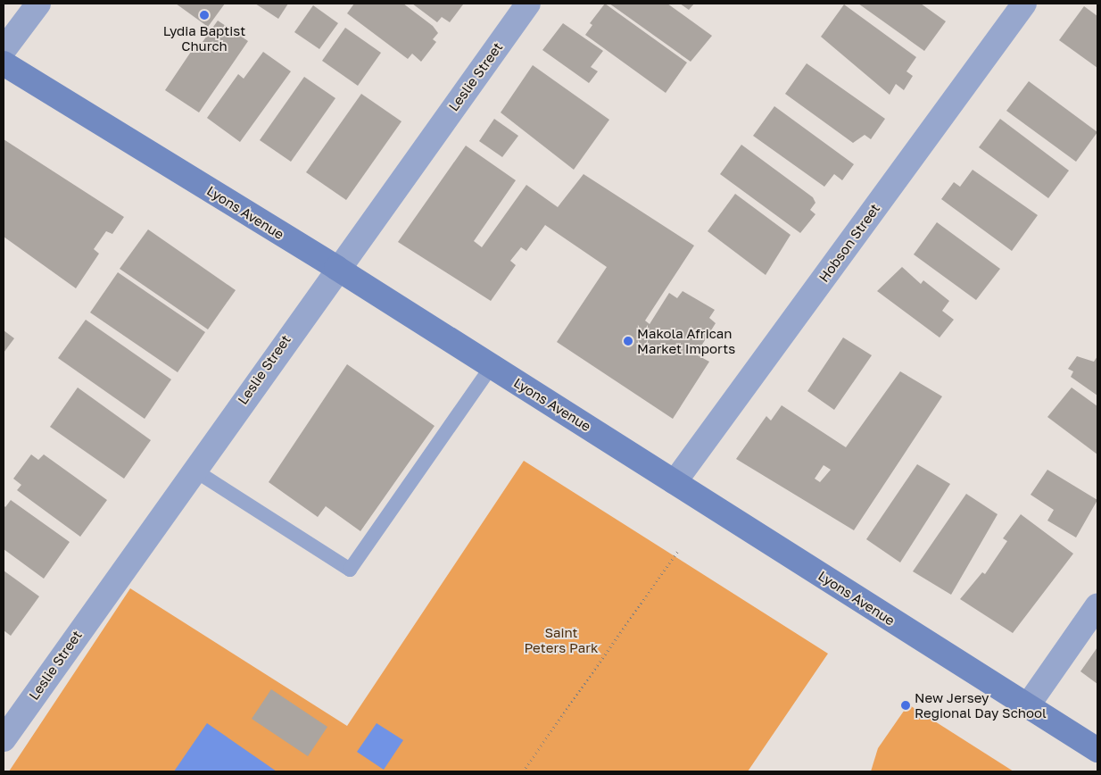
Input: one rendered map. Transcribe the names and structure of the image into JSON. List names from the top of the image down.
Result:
{
  "streets": {
    "main road": ["Lyons Avenue"],
    "street": ["Leslie Street", "Hobson Street"]
  },
  "crossings": [
    ["Leslie Street", "Lyons Avenue"],
    ["Lyons Avenue", "Hobson Street"]
  ],
  "parks": ["Saint Peters Park"],
  "places": ["Lydia Baptist Church", "Makola African Market Imports", "New Jersey Regional Day School"]
}
